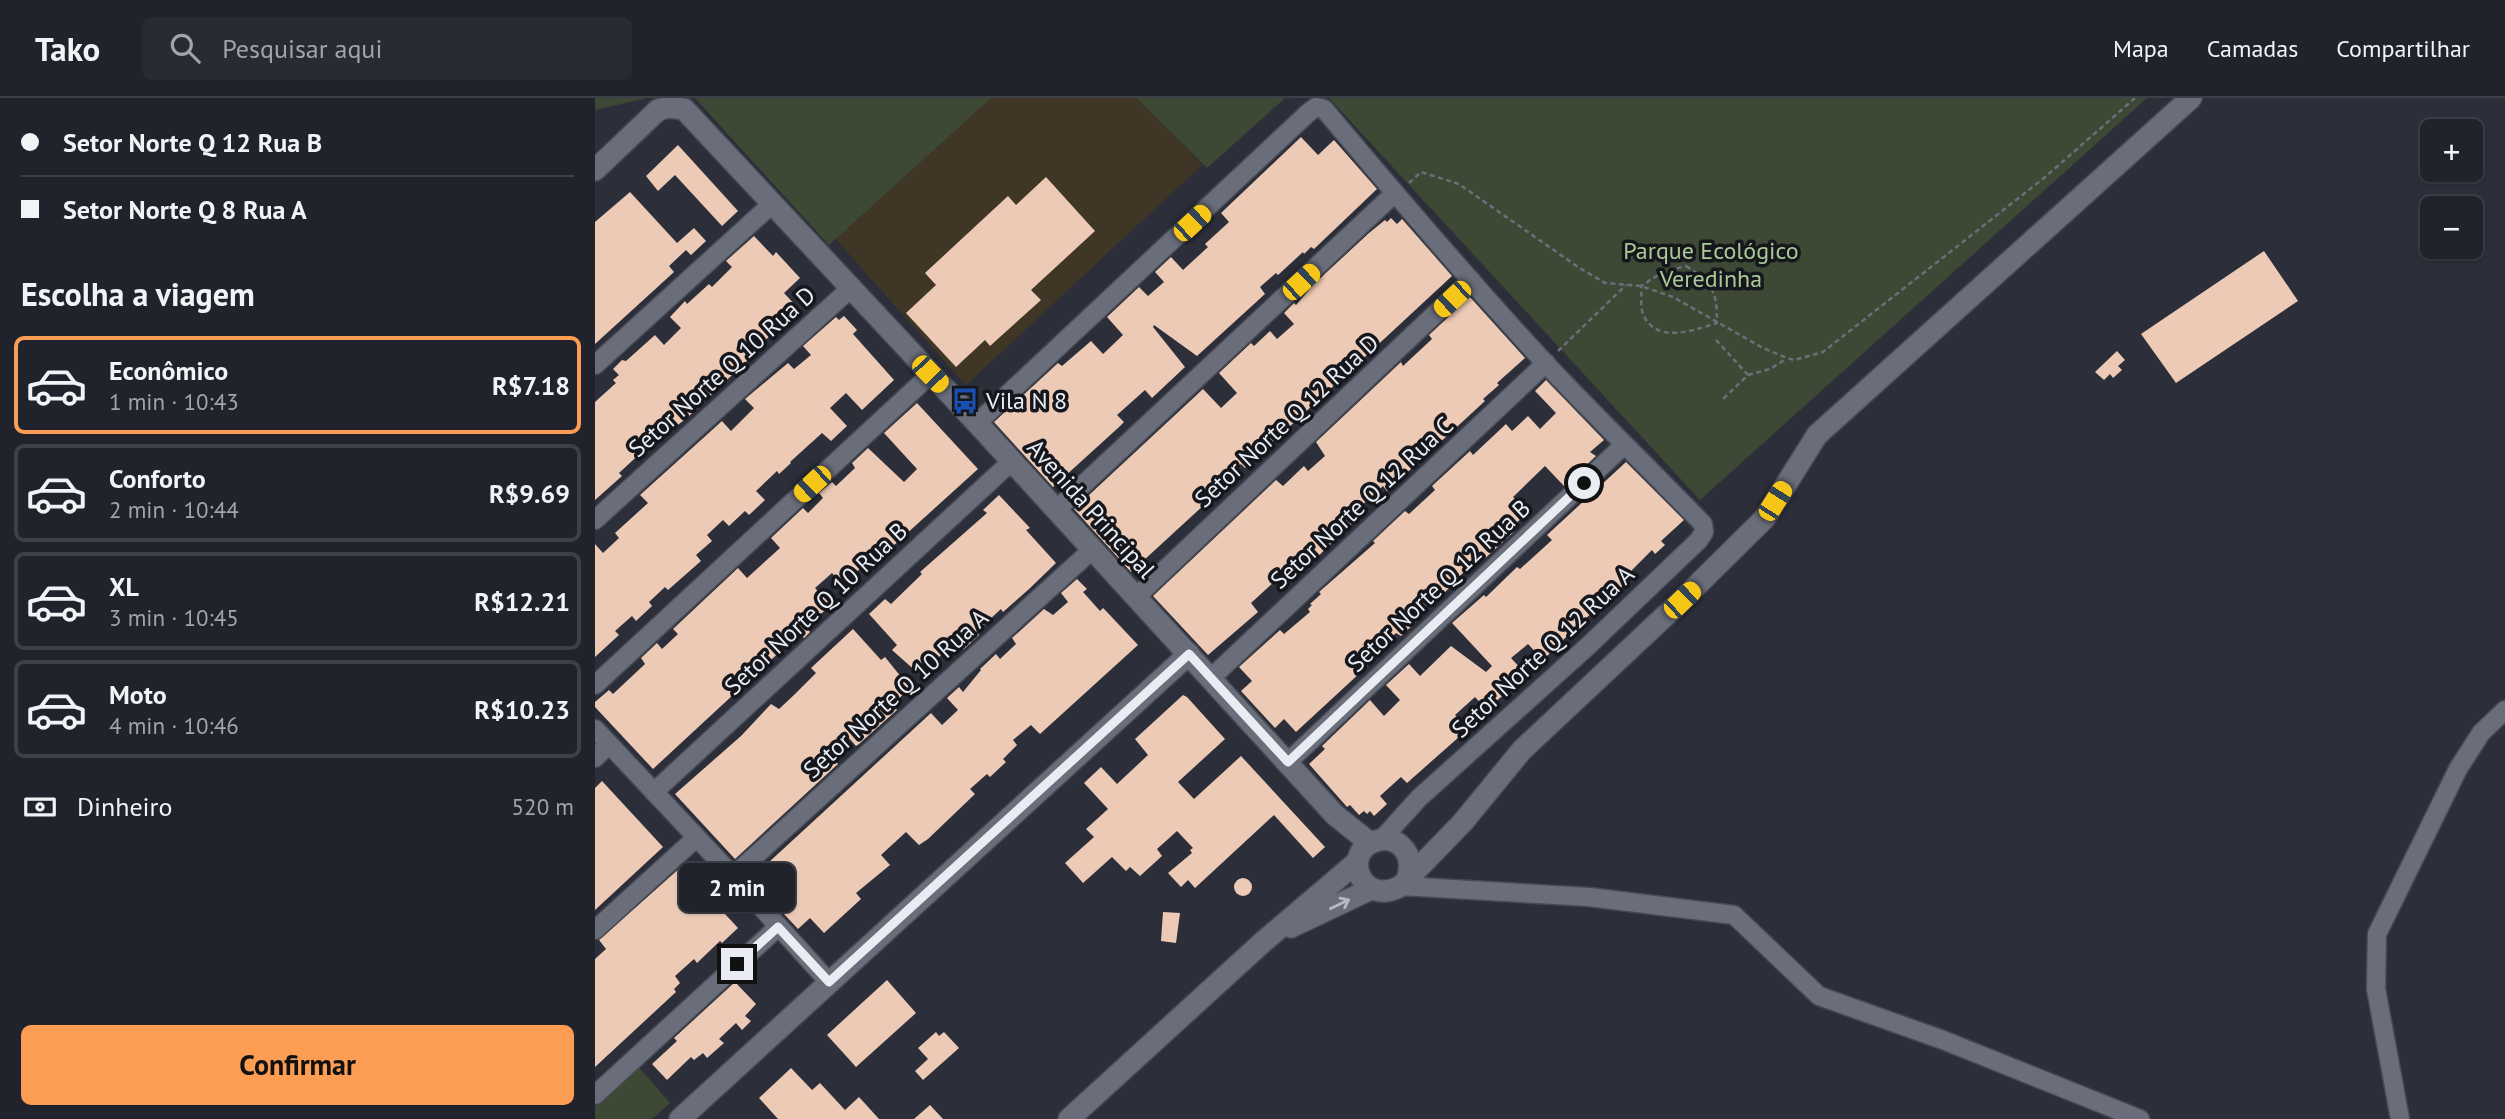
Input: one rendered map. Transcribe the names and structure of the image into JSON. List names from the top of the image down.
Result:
{
  "streets": {
    "street": [
      "Setor Norte Q 10 Rua D",
      "Setor Norte Q 12 Rua D",
      "Setor Norte Q 12 Rua C",
      "Avenida Principal",
      "Setor Norte Q 12 Rua B",
      "Setor Norte Q 10 Rua B",
      "Setor Norte Q 12 Rua A",
      "Setor Norte Q 10 Rua A"
    ]
  },
  "crossings": [
    ["Setor Norte Q 10 Rua D", "Avenida Principal"],
    ["Setor Norte Q 12 Rua D", "Avenida Principal"],
    ["Setor Norte Q 12 Rua C", "Avenida Principal"],
    ["Avenida Principal", "Setor Norte Q 12 Rua B"],
    ["Avenida Principal", "Setor Norte Q 10 Rua B"],
    ["Avenida Principal", "Setor Norte Q 12 Rua A"],
    ["Avenida Principal", "Setor Norte Q 10 Rua A"],
    ["Setor Norte Q 12 Rua B", "Setor Norte Q 12 Rua A"]
  ],
  "parks": ["Parque Ecológico Veredinha"],
  "places": {
    "bus stop": ["Vila N 8"]
  },
  "page": {
    "header": "Tako",
    "search": "Pesquisar aqui",
    "nav": ["Mapa", "Camadas", "Compartilhar"],
    "banner": ["Setor Norte Q 12 Rua B", "Setor Norte Q 8 Rua A"],
    "map_buttons": ["+", "−"],
    "heading": "Escolha a viagem",
    "list": [
      {
        "name": "Econômico",
        "note": "1 min · 10:43",
        "value": "R$7.18"
      },
      {
        "name": "Conforto",
        "note": "2 min · 10:44",
        "value": "R$9.69"
      },
      {
        "name": "XL",
        "note": "3 min · 10:45",
        "value": "R$12.21"
      },
      {
        "name": "Moto",
        "note": "4 min · 10:46",
        "value": "R$10.23"
      }
    ],
    "pay": ["Dinheiro", "520 m"],
    "bubble": "2 min",
    "buttons": "Confirmar"
  }
}
